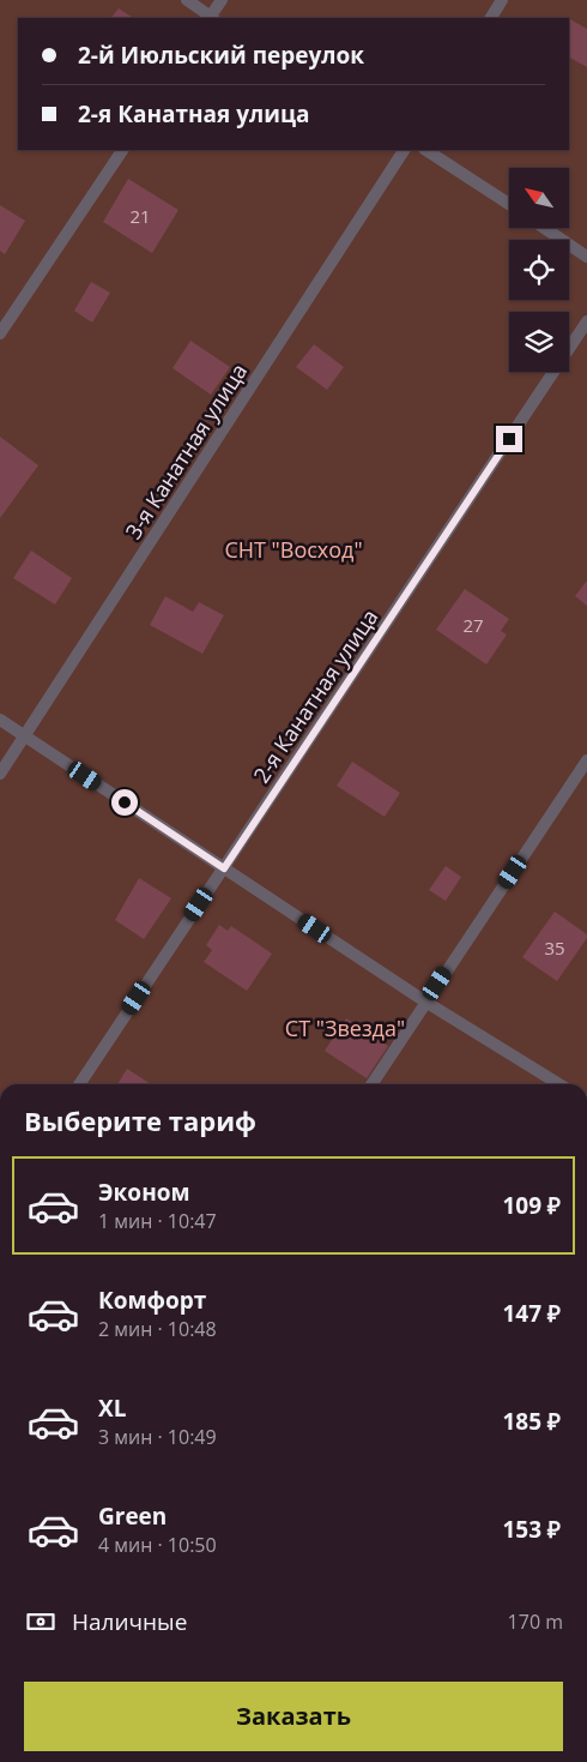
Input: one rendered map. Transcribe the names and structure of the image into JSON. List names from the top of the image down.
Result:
{
  "streets": {
    "lane": ["3-я Канатная улица", "2-я Канатная улица"]
  },
  "parks": ["СНТ \"Восход\"", "СТ \"Звезда\""],
  "house_numbers": ["21", "27", "35"],
  "north": "top left",
  "page": {
    "banner": ["2-й Июльский переулок", "2-я Канатная улица"],
    "heading": "Выберите тариф",
    "list": [
      {
        "name": "Эконом",
        "note": "1 мин · 10:47",
        "value": "109 ₽"
      },
      {
        "name": "Комфорт",
        "note": "2 мин · 10:48",
        "value": "147 ₽"
      },
      {
        "name": "XL",
        "note": "3 мин · 10:49",
        "value": "185 ₽"
      },
      {
        "name": "Green",
        "note": "4 мин · 10:50",
        "value": "153 ₽"
      }
    ],
    "pay": ["Наличные", "170 m"],
    "buttons": "Заказать"
  }
}
